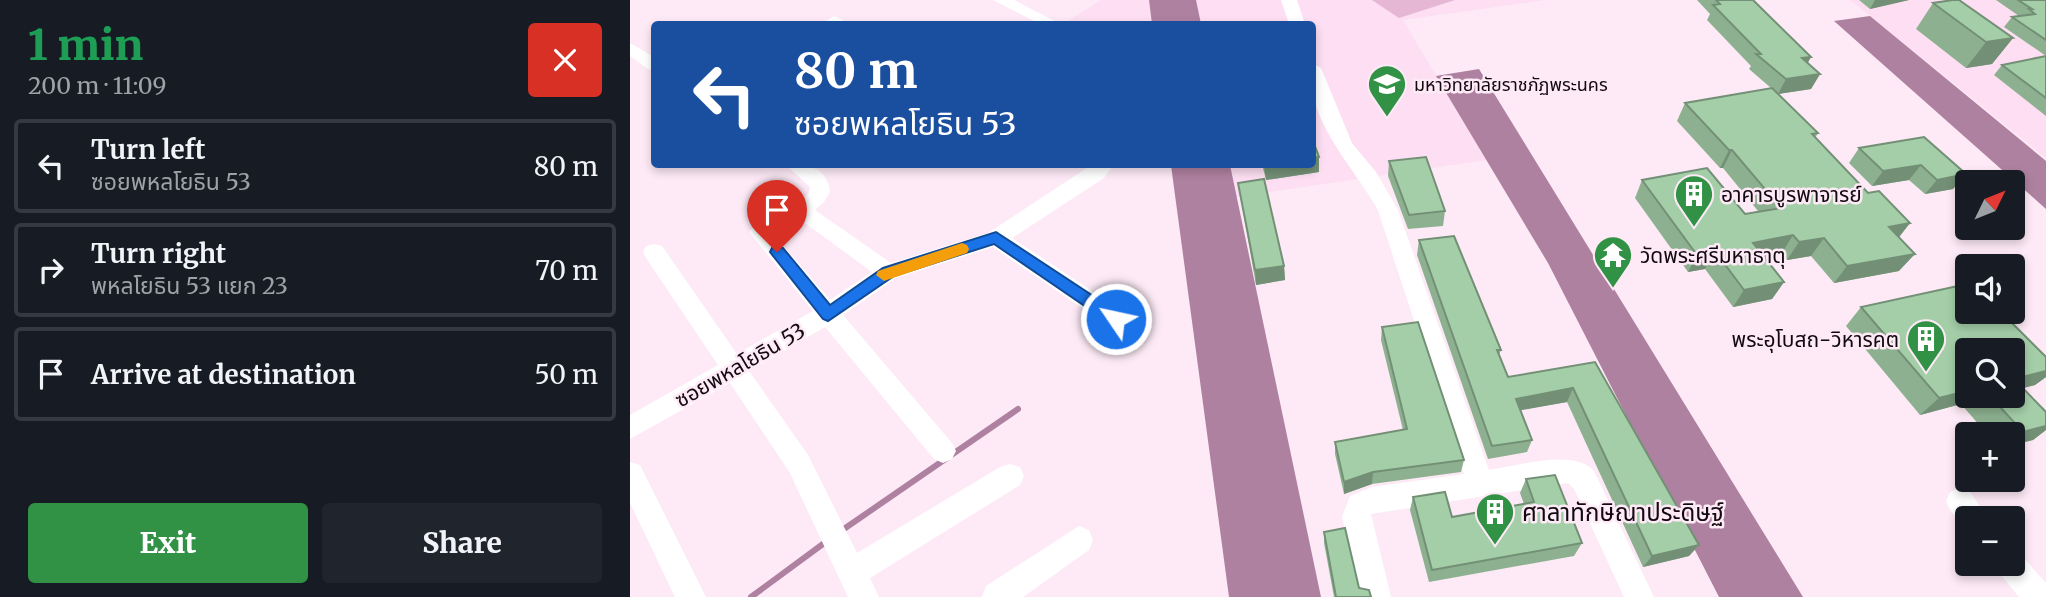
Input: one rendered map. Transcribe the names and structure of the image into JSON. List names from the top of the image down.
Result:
{
  "streets": {
    "street": ["ซอยพหลโยธิน 53"]
  },
  "places": {
    "school or university": ["มหาวิทยาลัยราชภัฏพระนคร"],
    "building": ["อาคารบูรพาจารย์", "พระอุโบสถ-วิหารคต", "ศาลาทักษิณาประดิษฐ์"],
    "temple": ["วัดพระศรีมหาธาตุ"]
  },
  "north": "top right",
  "page": {
    "heading": ["1 min", "200 m · 11:09"],
    "turn": ["80 m", "ซอยพหลโยธิน 53"],
    "list": [
      {
        "name": "Turn left",
        "note": "ซอยพหลโยธิน 53",
        "value": "80 m"
      },
      {
        "name": "Turn right",
        "note": "พหลโยธิน 53 แยก 23",
        "value": "70 m"
      },
      {
        "name": "Arrive at destination",
        "value": "50 m"
      }
    ],
    "map_buttons": ["+", "−"],
    "buttons": ["Exit", "Share"]
  }
}
